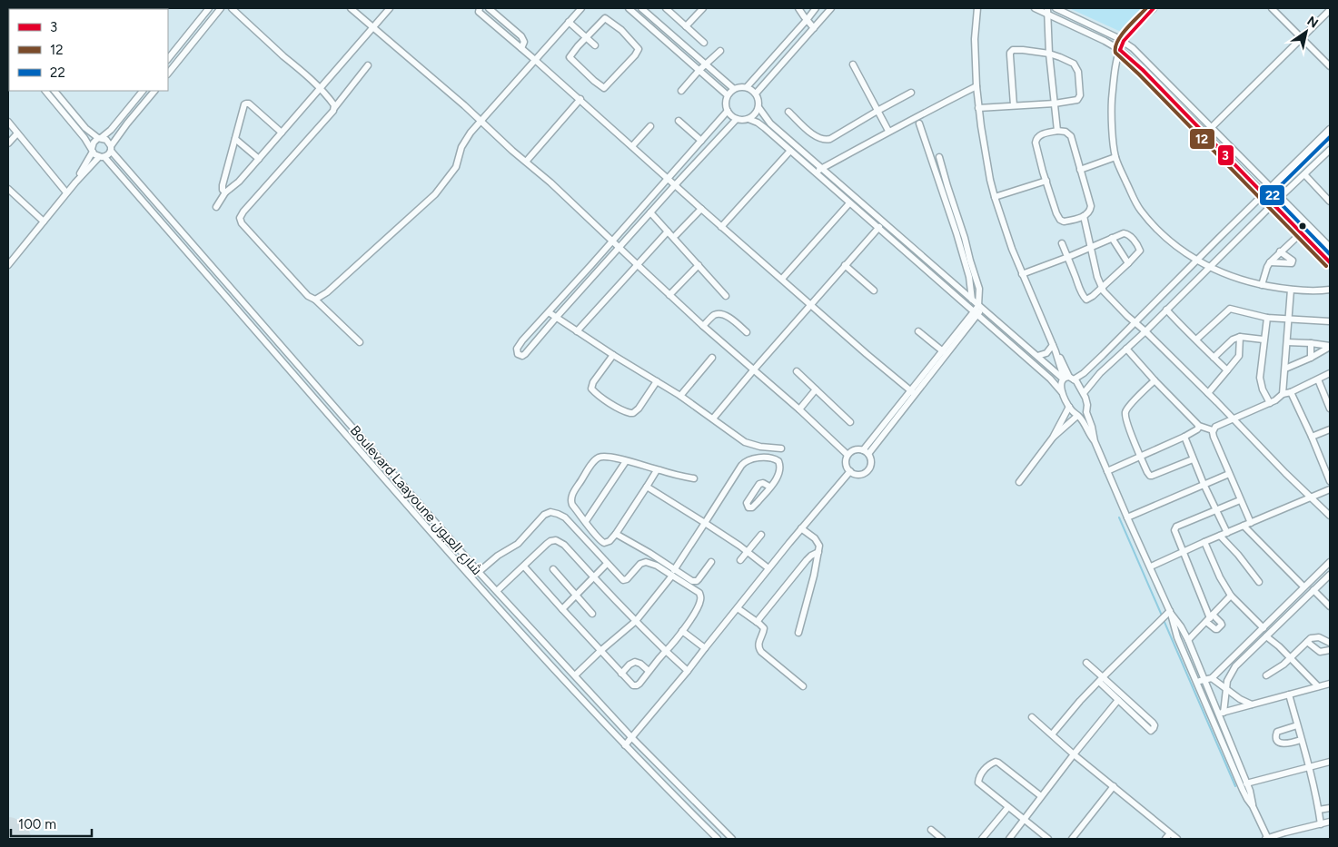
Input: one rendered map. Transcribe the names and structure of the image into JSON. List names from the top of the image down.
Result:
{
  "streets": {
    "street": ["Boulevard Laayoune شارع العيون"]
  },
  "lines": ["transit line 3", "transit line 12", "transit line 22"],
  "legend": ["3", "12", "22"],
  "scale_bar": "100 m",
  "north": "top right"
}
